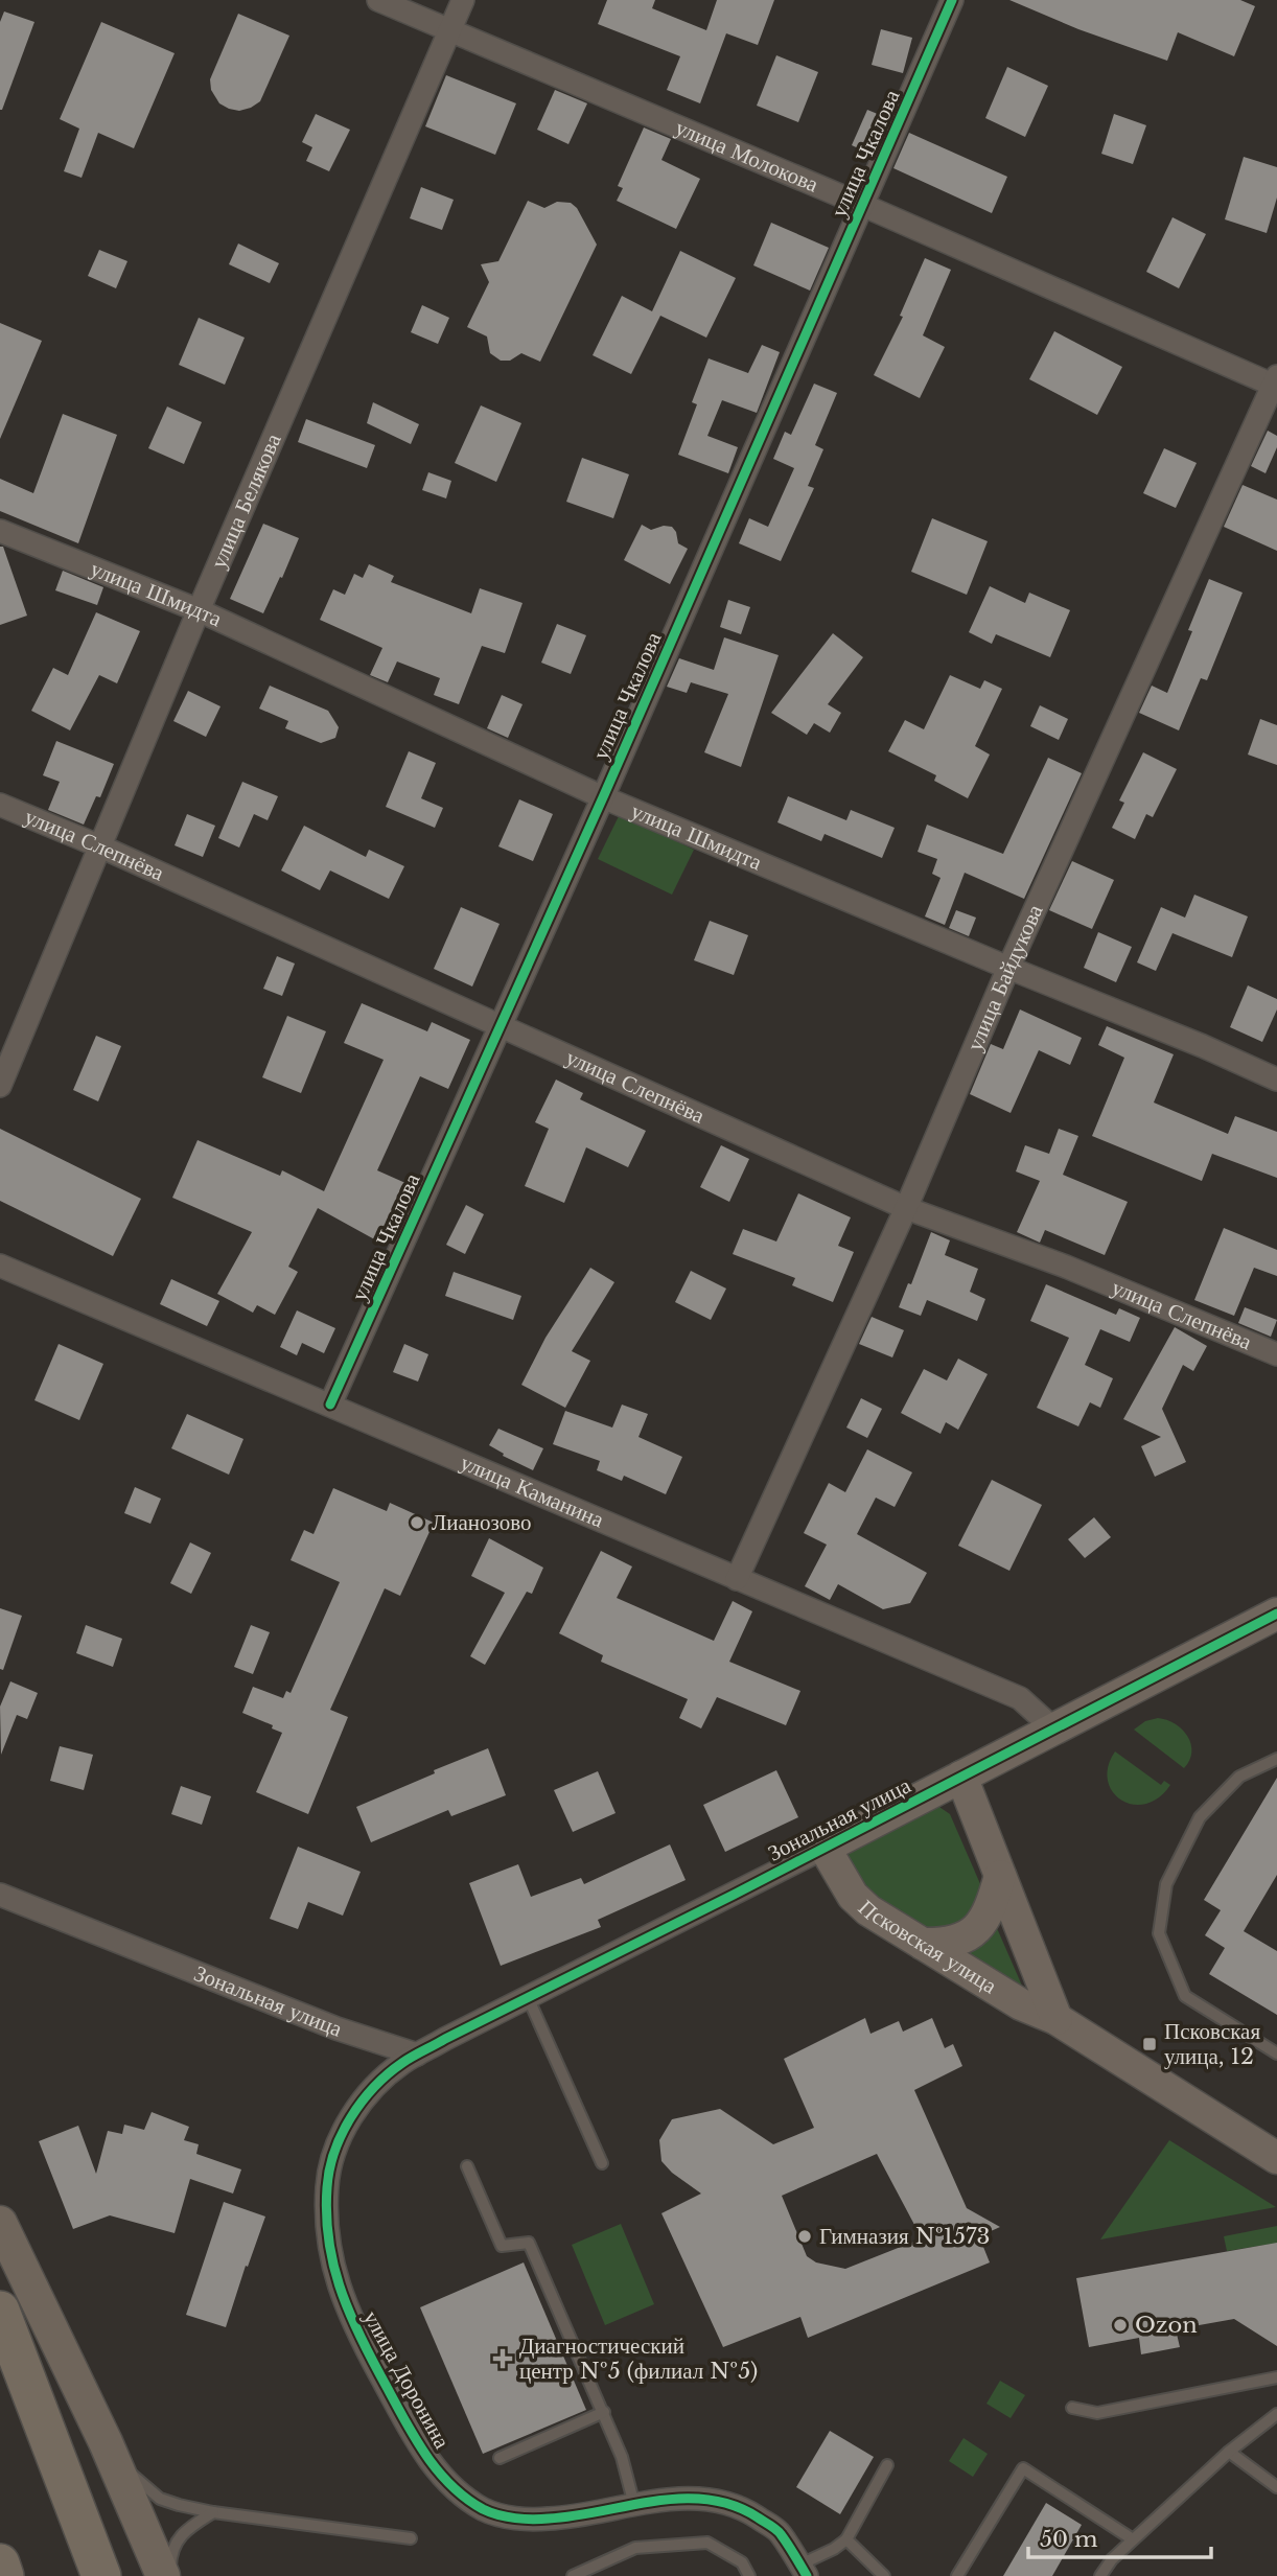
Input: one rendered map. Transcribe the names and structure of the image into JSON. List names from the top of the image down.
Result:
{
  "streets": {
    "street": [
      "улица Чкалова",
      "улица Молокова",
      "улица Белякова",
      "улица Шмидта",
      "улица Слепнёва",
      "улица Байдукова",
      "улица Каманина",
      "Зональная улица",
      "Псковская улица",
      "улица Доронина"
    ]
  },
  "crossings": [
    ["улица Чкалова", "улица Молокова"],
    ["улица Чкалова", "улица Шмидта"],
    ["улица Чкалова", "улица Слепнёва"],
    ["улица Чкалова", "улица Каманина"],
    ["улица Молокова", "улица Белякова"],
    ["улица Молокова", "улица Байдукова"],
    ["улица Белякова", "улица Шмидта"],
    ["улица Белякова", "улица Слепнёва"],
    ["улица Шмидта", "улица Байдукова"],
    ["улица Слепнёва", "улица Байдукова"],
    ["улица Байдукова", "улица Каманина"],
    ["улица Каманина", "Зональная улица"],
    ["Зональная улица", "Псковская улица"],
    ["Зональная улица", "улица Доронина"]
  ],
  "places": {
    "other": ["Лианозово", "Гимназия №1573", "Ozon"],
    "transit": ["Псковская улица, 12"],
    "health": ["Диагностический центр №5 (филиал №5)"]
  },
  "scale_bar": "50 m"
}
